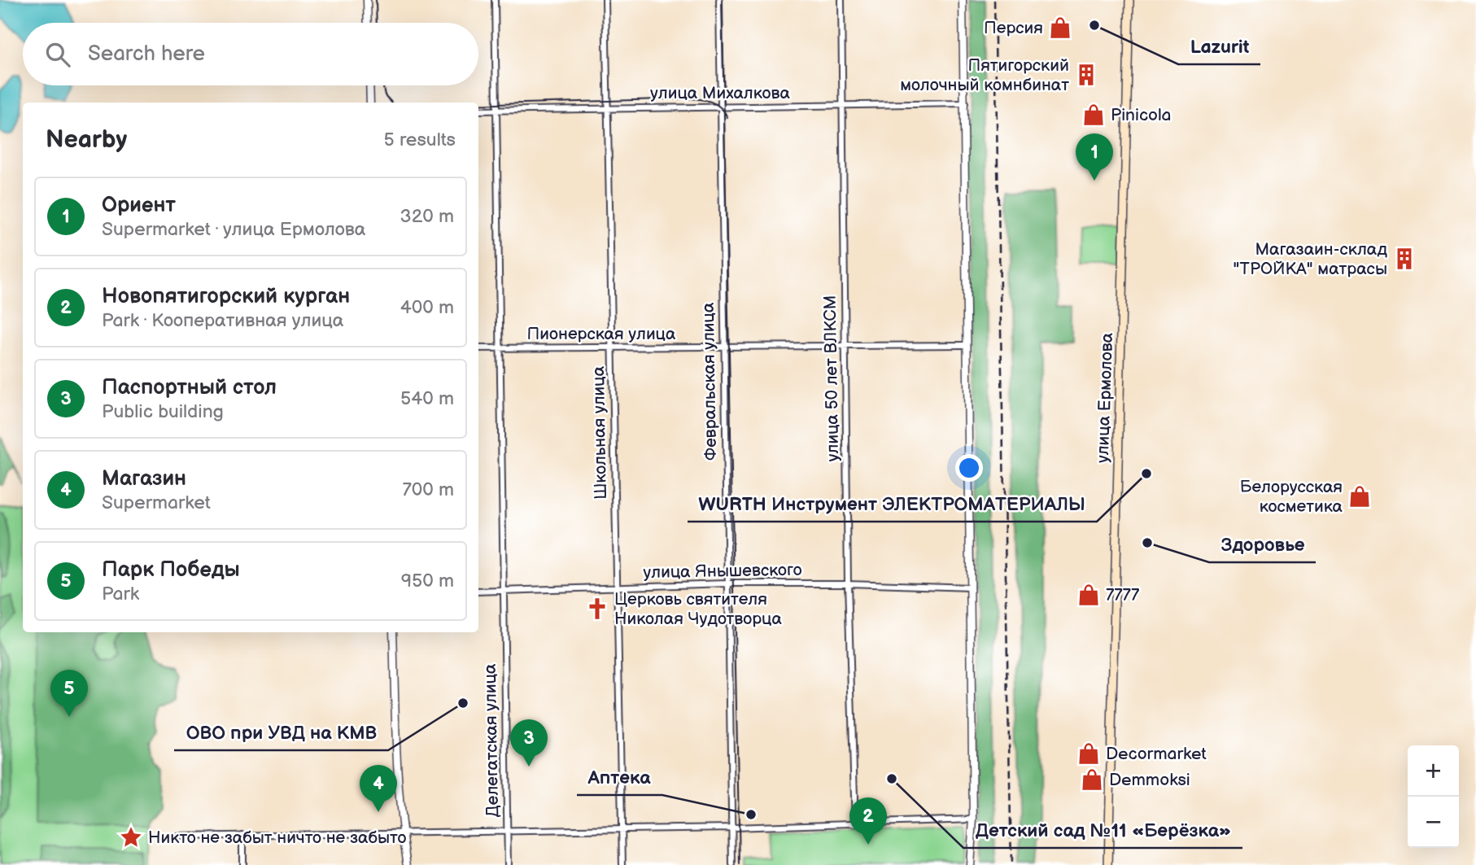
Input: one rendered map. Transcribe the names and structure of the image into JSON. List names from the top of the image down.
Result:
{
  "streets": {
    "main road": ["улица Ермолова"],
    "street": [
      "улица Михалкова",
      "Пионерская улица",
      "улица 50 лет ВЛКСМ",
      "Февральская улица",
      "Школьная улица",
      "улица Янышевского",
      "Делегатская улица"
    ]
  },
  "crossings": [
    ["улица Михалкова", "улица 50 лет ВЛКСМ"],
    ["улица Михалкова", "Февральская улица"],
    ["улица Михалкова", "Школьная улица"],
    ["улица Михалкова", "Делегатская улица"],
    ["Пионерская улица", "улица 50 лет ВЛКСМ"],
    ["Пионерская улица", "Февральская улица"],
    ["Пионерская улица", "Школьная улица"],
    ["Пионерская улица", "Делегатская улица"],
    ["улица 50 лет ВЛКСМ", "улица Янышевского"],
    ["Февральская улица", "улица Янышевского"],
    ["Школьная улица", "улица Янышевского"],
    ["улица Янышевского", "Делегатская улица"]
  ],
  "places": {
    "other": [
      "Lazurit",
      "WURTH Инструмент ЭЛЕКТРОМАТЕРИАЛЫ",
      "Здоровье",
      "ОВО при УВД на КМВ",
      "Детский сад №11 «Берёзка»",
      "Аптека"
    ],
    "shop": [
      "Персия",
      "Pinicola",
      "Белорусская косметика",
      "7777",
      "Decormarket",
      "Demmoksi"
    ],
    "building": ["Пятигорский молочный комнбинат", "Магазаин-склад \"ТРОЙКА\" матрасы"],
    "church": ["Церковь святителя Николая Чудотворца"],
    "place": ["Никто не забыт ничто не забыто"]
  },
  "page": {
    "search": "Search here",
    "heading": ["Nearby", "5 results"],
    "pins": [
      "1",
      "5",
      "3",
      "4",
      "2"
    ],
    "list": [
      {
        "mark": "1",
        "name": "Ориент",
        "note": "Supermarket · улица Ермолова",
        "value": "320 m"
      },
      {
        "mark": "2",
        "name": "Новопятигорский курган",
        "note": "Park · Кооперативная улица",
        "value": "400 m"
      },
      {
        "mark": "3",
        "name": "Паспортный стол",
        "note": "Public building",
        "value": "540 m"
      },
      {
        "mark": "4",
        "name": "Магазин",
        "note": "Supermarket",
        "value": "700 m"
      },
      {
        "mark": "5",
        "name": "Парк Победы",
        "note": "Park",
        "value": "950 m"
      }
    ],
    "map_buttons": ["+", "−"]
  }
}
